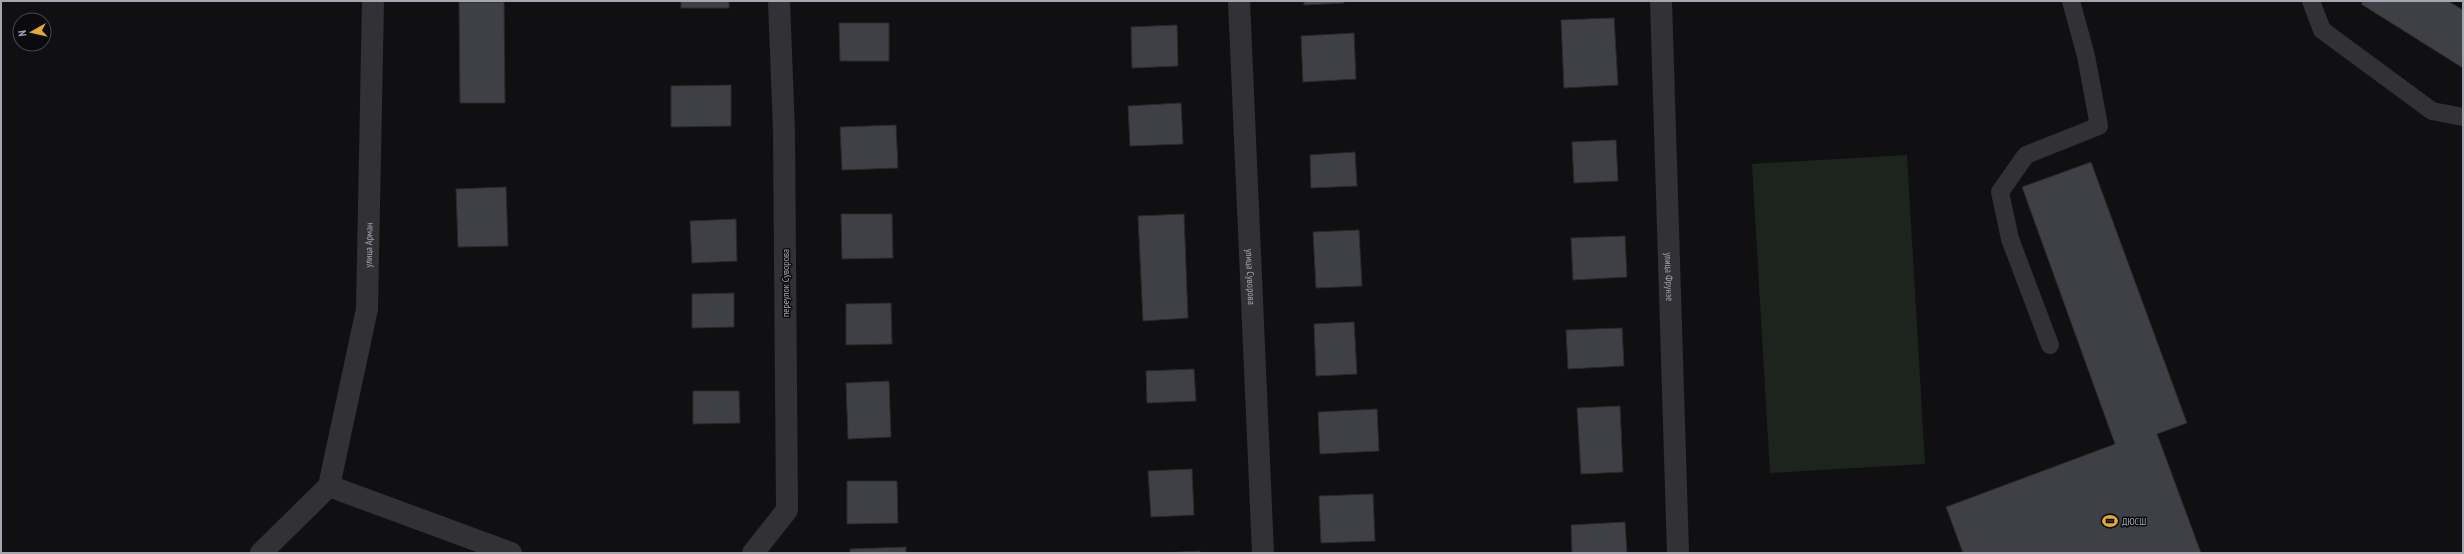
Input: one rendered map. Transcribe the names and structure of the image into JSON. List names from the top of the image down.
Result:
{
  "streets": {
    "street": [
      "улица Арман",
      "улица Суворова",
      "улица Фрунзе",
      "переулок Суворова"
    ]
  },
  "places": {
    "sports": ["ДЮСШ"]
  },
  "north": "left"
}
